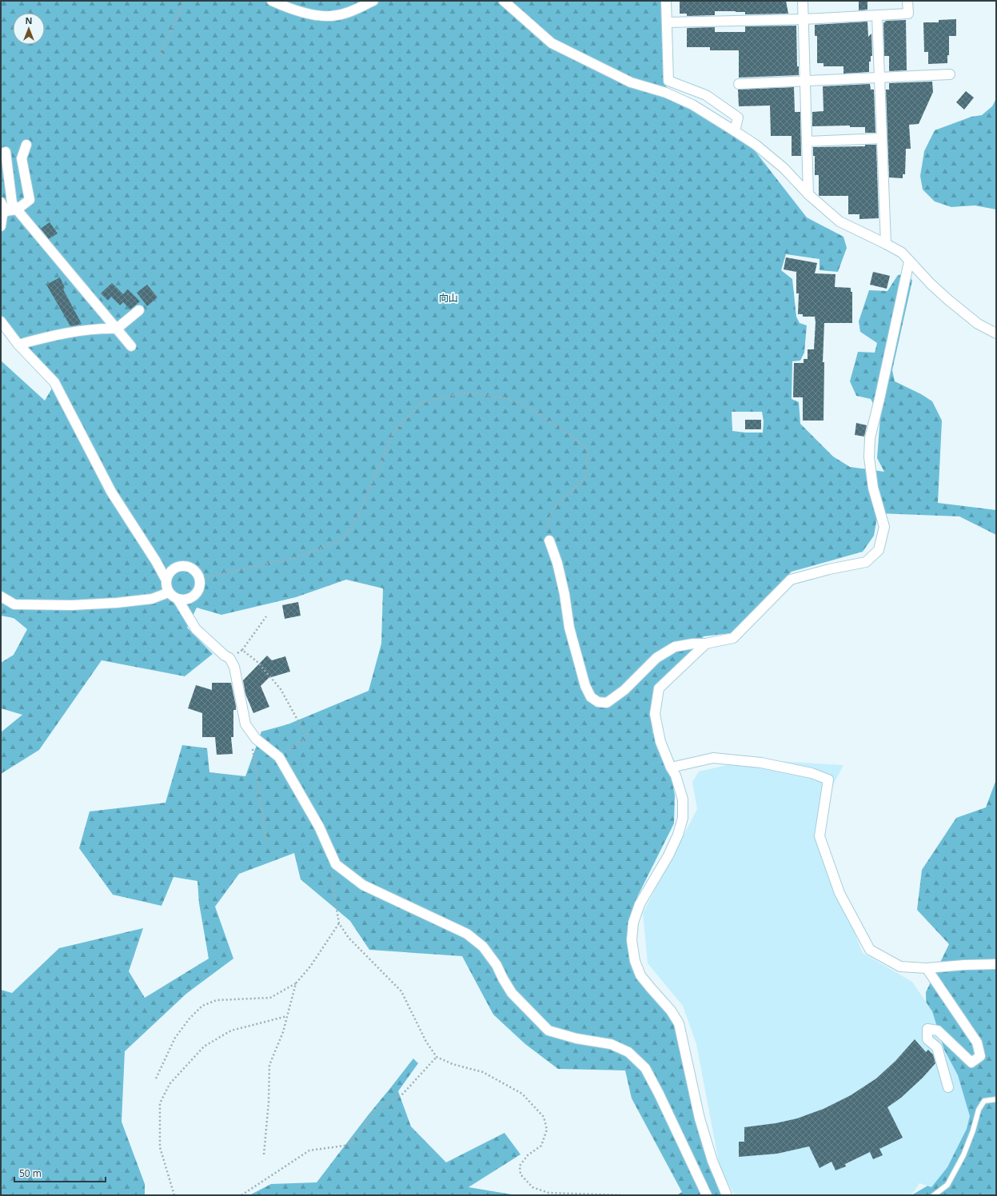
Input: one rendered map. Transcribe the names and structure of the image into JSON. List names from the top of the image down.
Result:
{
  "parks": ["向山"],
  "scale_bar": "50 m",
  "north": "top"
}
